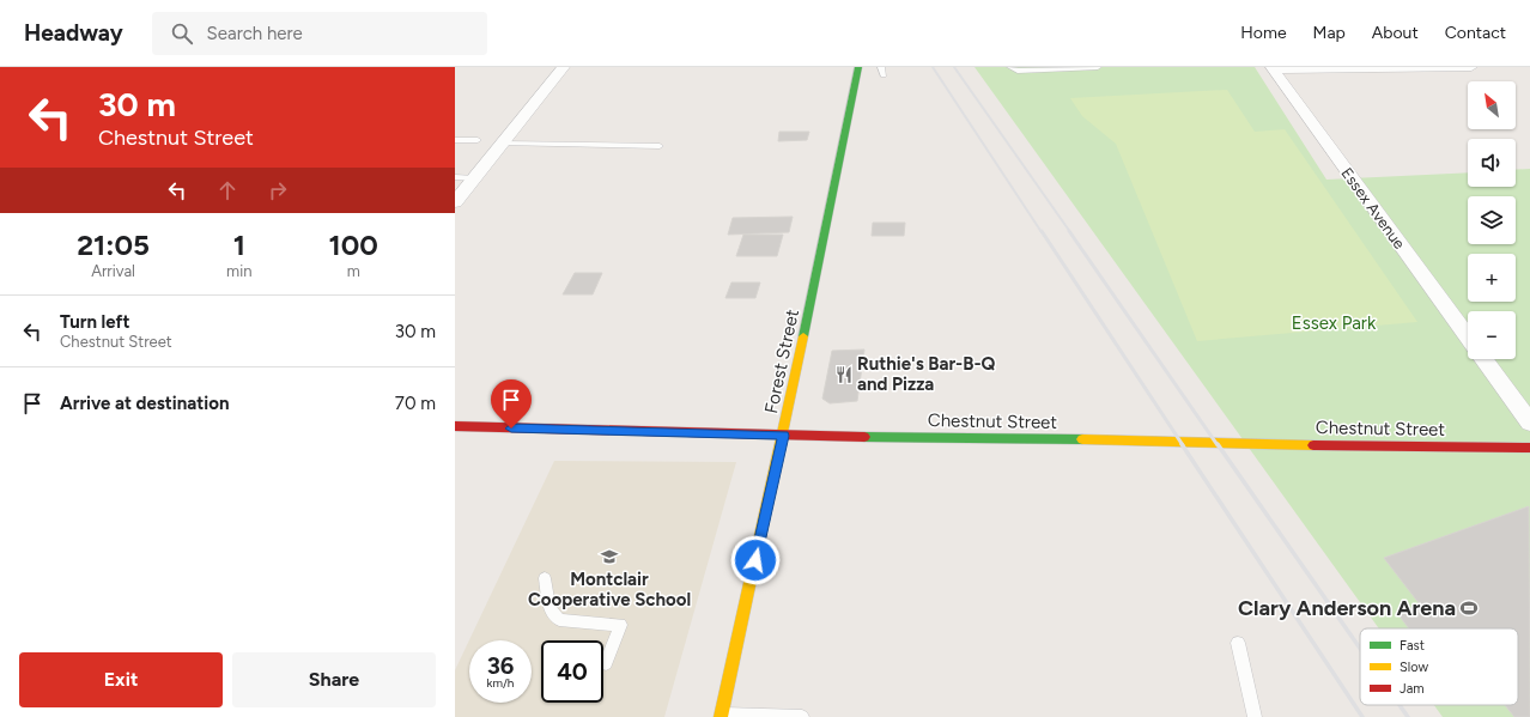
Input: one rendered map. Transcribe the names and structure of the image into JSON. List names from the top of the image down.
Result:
{
  "streets": {
    "street": ["Essex Avenue", "Forest Street", "Chestnut Street"]
  },
  "crossings": [
    ["Forest Street", "Chestnut Street"]
  ],
  "parks": ["Essex Park"],
  "places": {
    "restaurant": ["Ruthie's Bar-B-Q and Pizza"],
    "school or university": ["Montclair Cooperative School"],
    "sports": ["Clary Anderson Arena"]
  },
  "legend": ["Fast", "Slow", "Jam"],
  "north": "top left",
  "page": {
    "header": "Headway",
    "search": "Search here",
    "nav": [
      "Home",
      "Map",
      "About",
      "Contact"
    ],
    "turn": ["30 m", "Chestnut Street"],
    "map_buttons": ["+", "−"],
    "eta": [
      "21:05",
      "Arrival",
      "1",
      "min",
      "100",
      "m"
    ],
    "list": [
      {
        "name": "Turn left",
        "note": "Chestnut Street",
        "value": "30 m"
      },
      {
        "name": "Arrive at destination",
        "value": "70 m"
      }
    ],
    "speed": "36 km/h",
    "limit": "40",
    "buttons": ["Exit", "Share"]
  }
}
